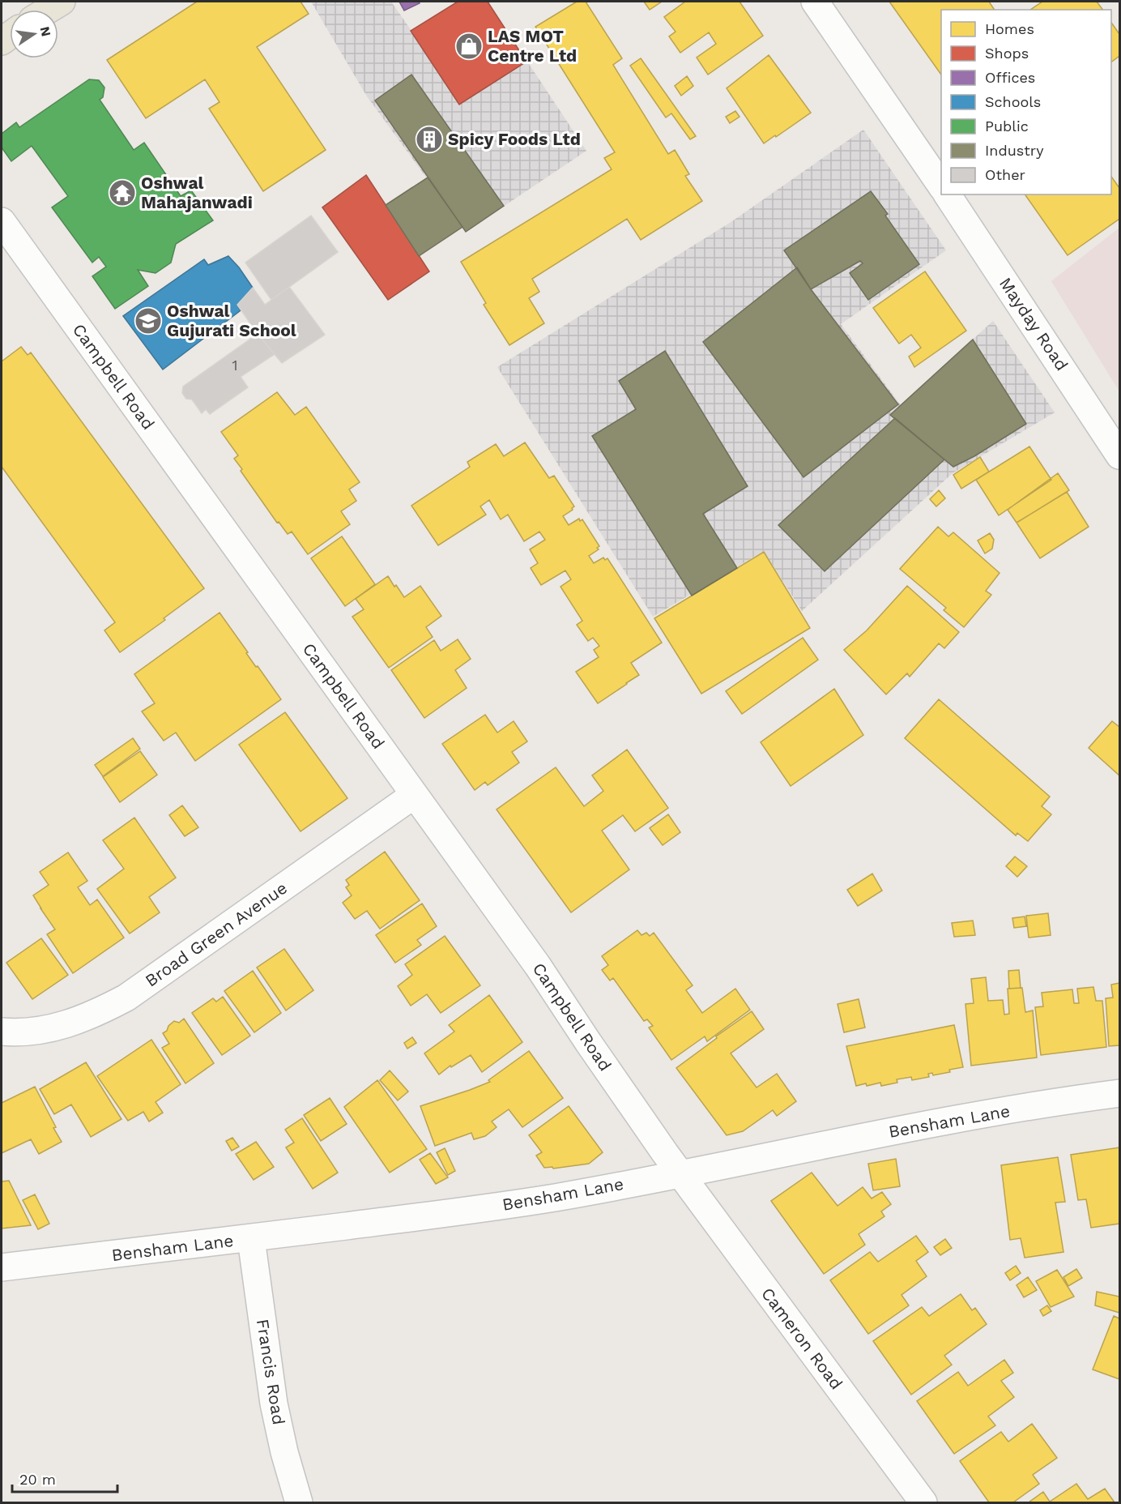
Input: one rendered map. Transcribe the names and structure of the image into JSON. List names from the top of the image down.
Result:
{
  "streets": {
    "street": [
      "Mayday Road",
      "Campbell Road",
      "Broad Green Avenue",
      "Bensham Lane",
      "Cameron Road",
      "Francis Road"
    ]
  },
  "crossings": [
    ["Campbell Road", "Broad Green Avenue"],
    ["Campbell Road", "Bensham Lane"],
    ["Campbell Road", "Cameron Road"],
    ["Bensham Lane", "Cameron Road"],
    ["Bensham Lane", "Francis Road"]
  ],
  "places": {
    "shop": ["LAS MOT Centre Ltd"],
    "building": ["Spicy Foods Ltd"],
    "temple": ["Oshwal Mahajanwadi"],
    "school or university": ["Oshwal Gujurati School"]
  },
  "house_numbers": ["1"],
  "legend": [
    "Homes",
    "Shops",
    "Offices",
    "Schools",
    "Public",
    "Industry",
    "Other"
  ],
  "scale_bar": "20 m",
  "north": "right"
}
